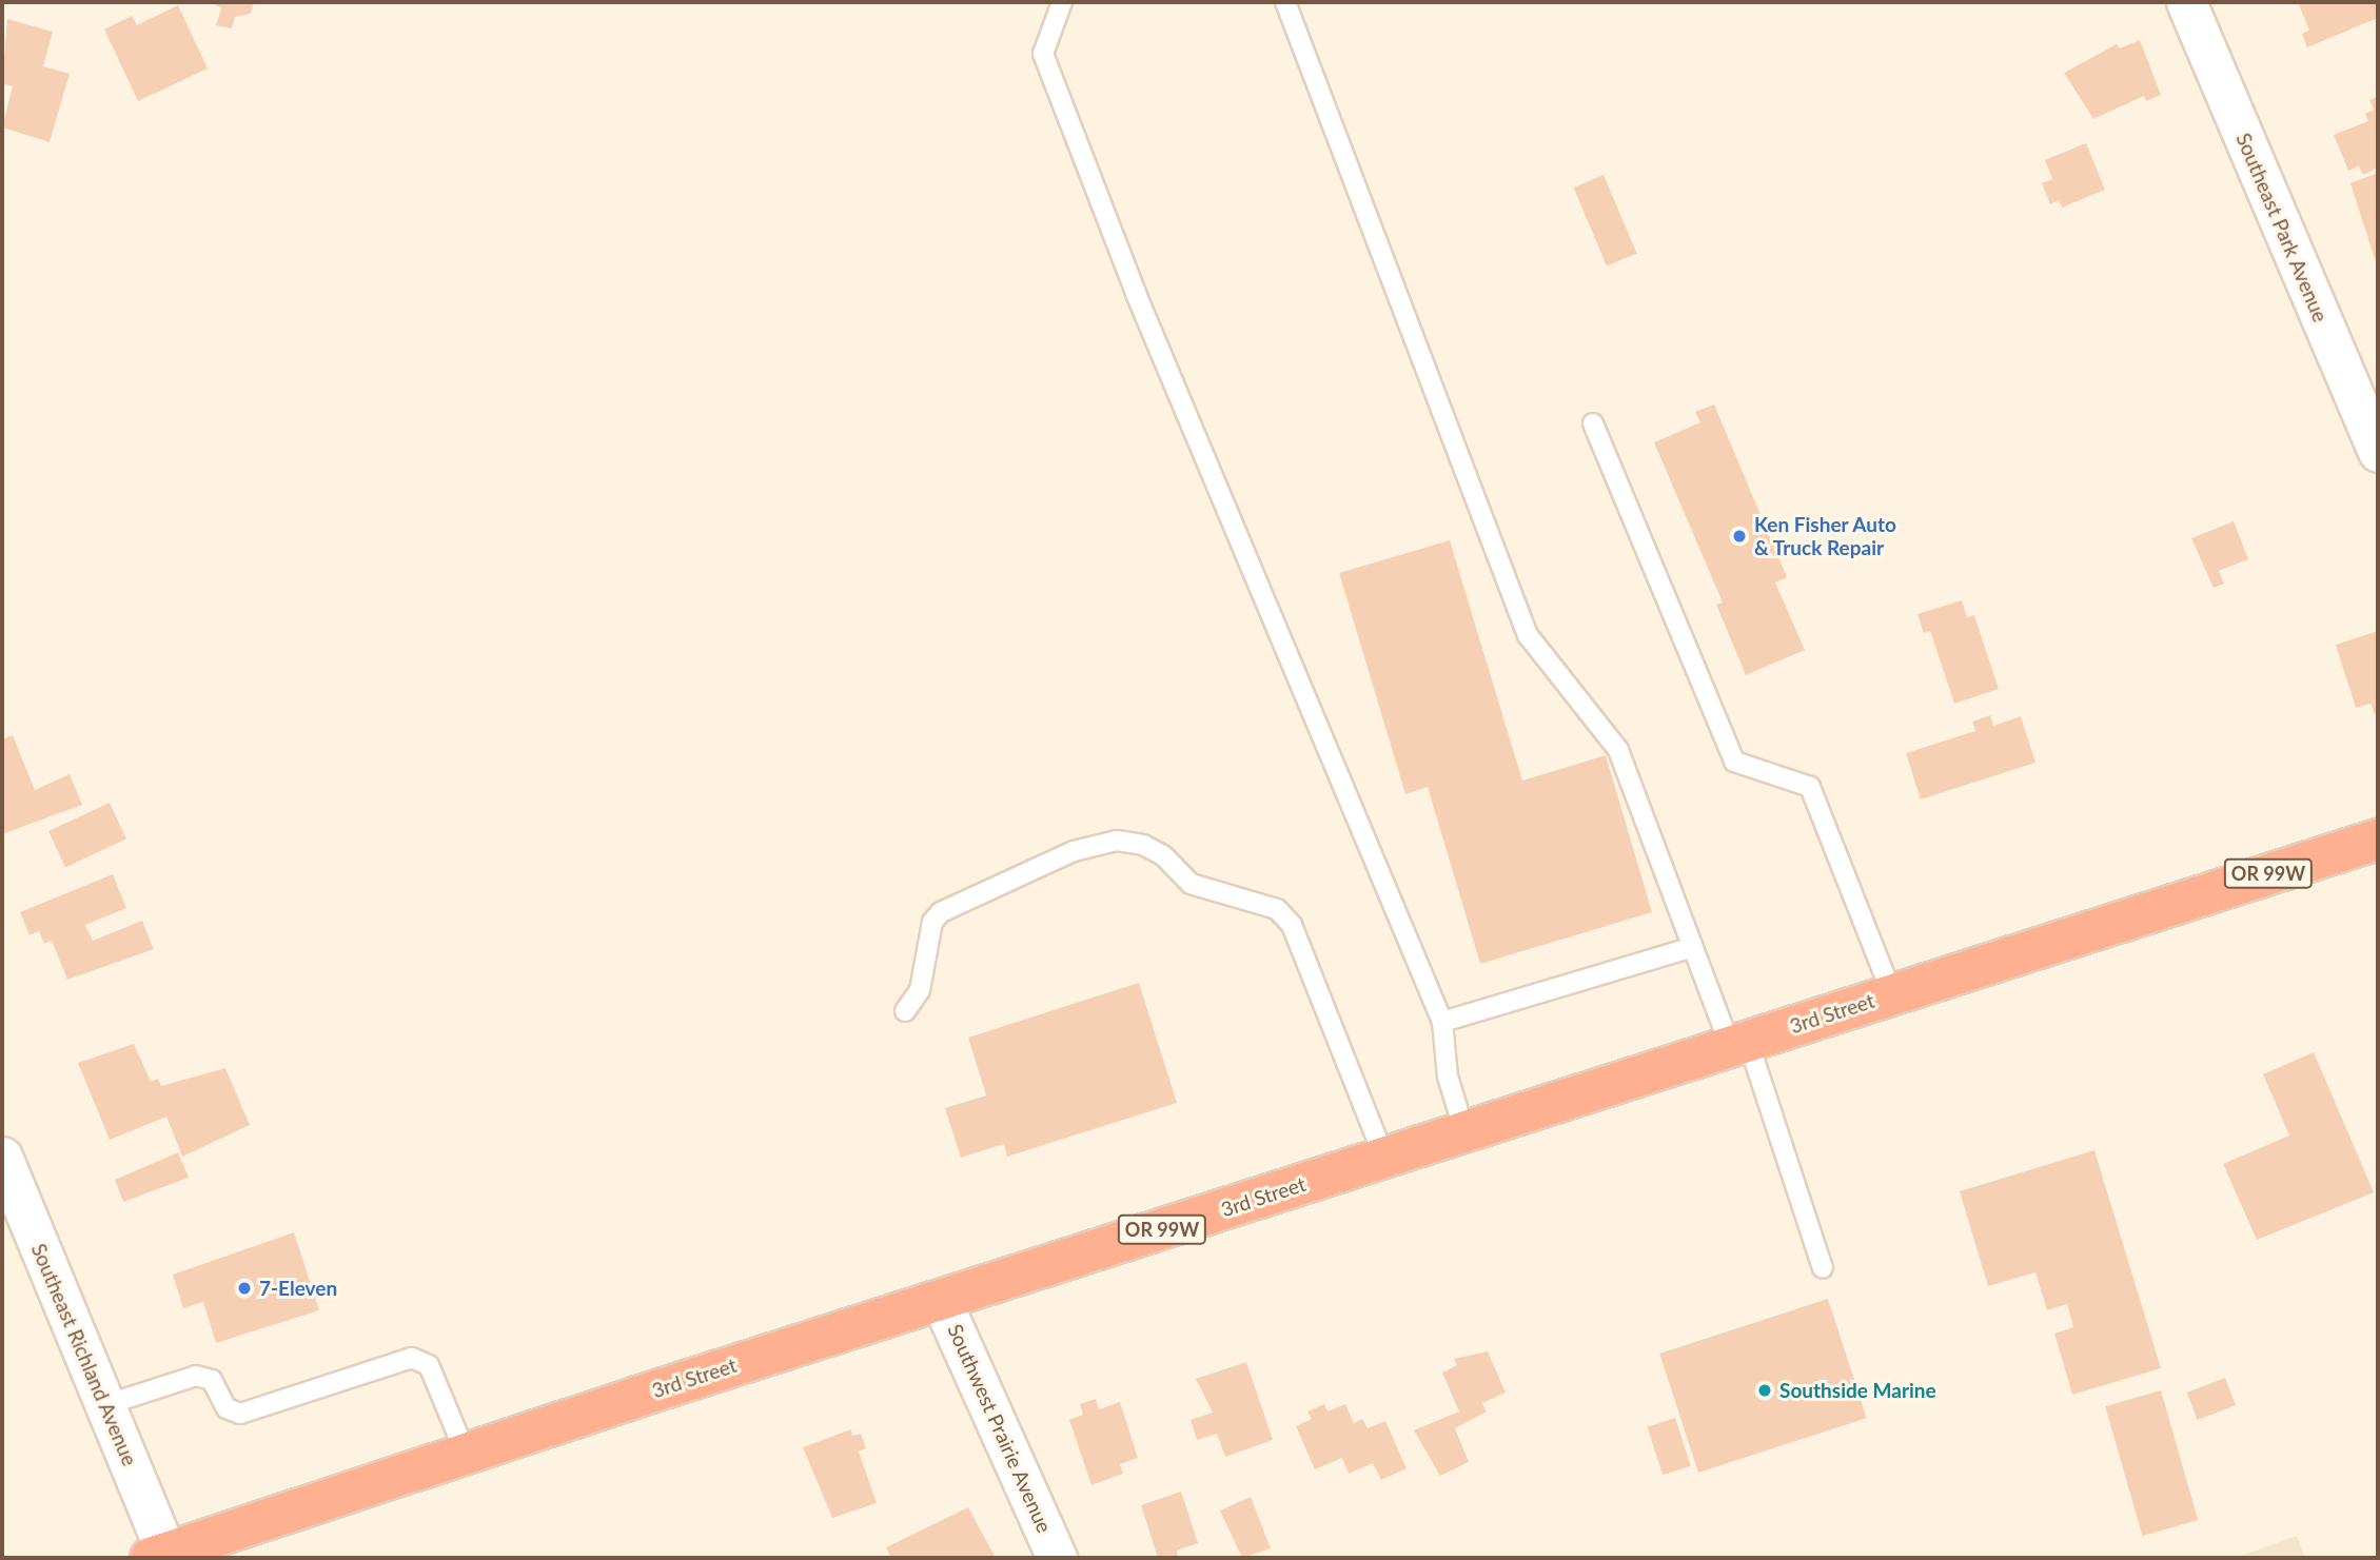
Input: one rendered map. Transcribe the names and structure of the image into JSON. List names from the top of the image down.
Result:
{
  "streets": {
    "highway": ["OR 99W", "3rd Street"],
    "street": ["Southeast Park Avenue", "Southeast Richland Avenue", "Southwest Prairie Avenue"]
  },
  "crossings": [
    ["3rd Street", "Southeast Richland Avenue"],
    ["3rd Street", "Southwest Prairie Avenue"]
  ],
  "places": ["Ken Fisher Auto & Truck Repair", "7-Eleven", "Southside Marine"]
}
